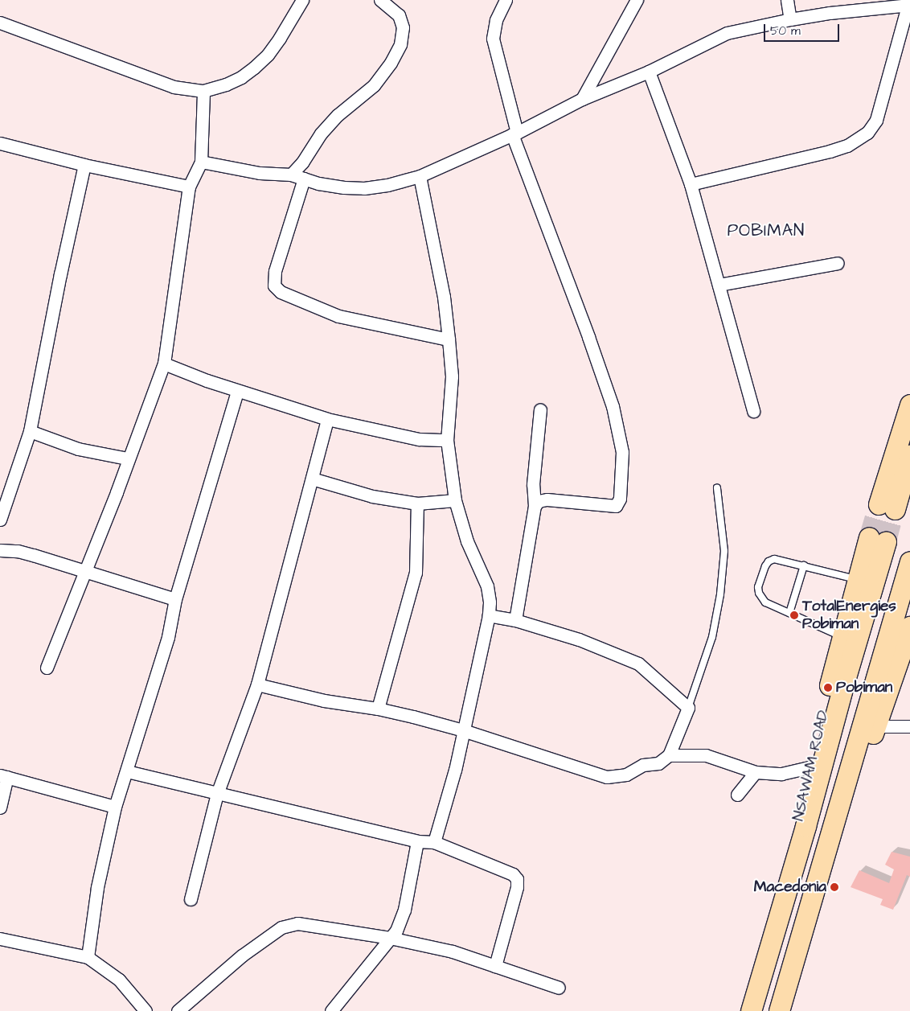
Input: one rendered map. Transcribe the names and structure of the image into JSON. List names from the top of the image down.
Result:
{
  "streets": {
    "highway": ["NSAWAM ROAD"]
  },
  "districts": ["POBIMAN"],
  "places": ["TotalEnergies Pobiman", "Pobiman", "Macedonia"],
  "scale_bar": "50 m"
}
